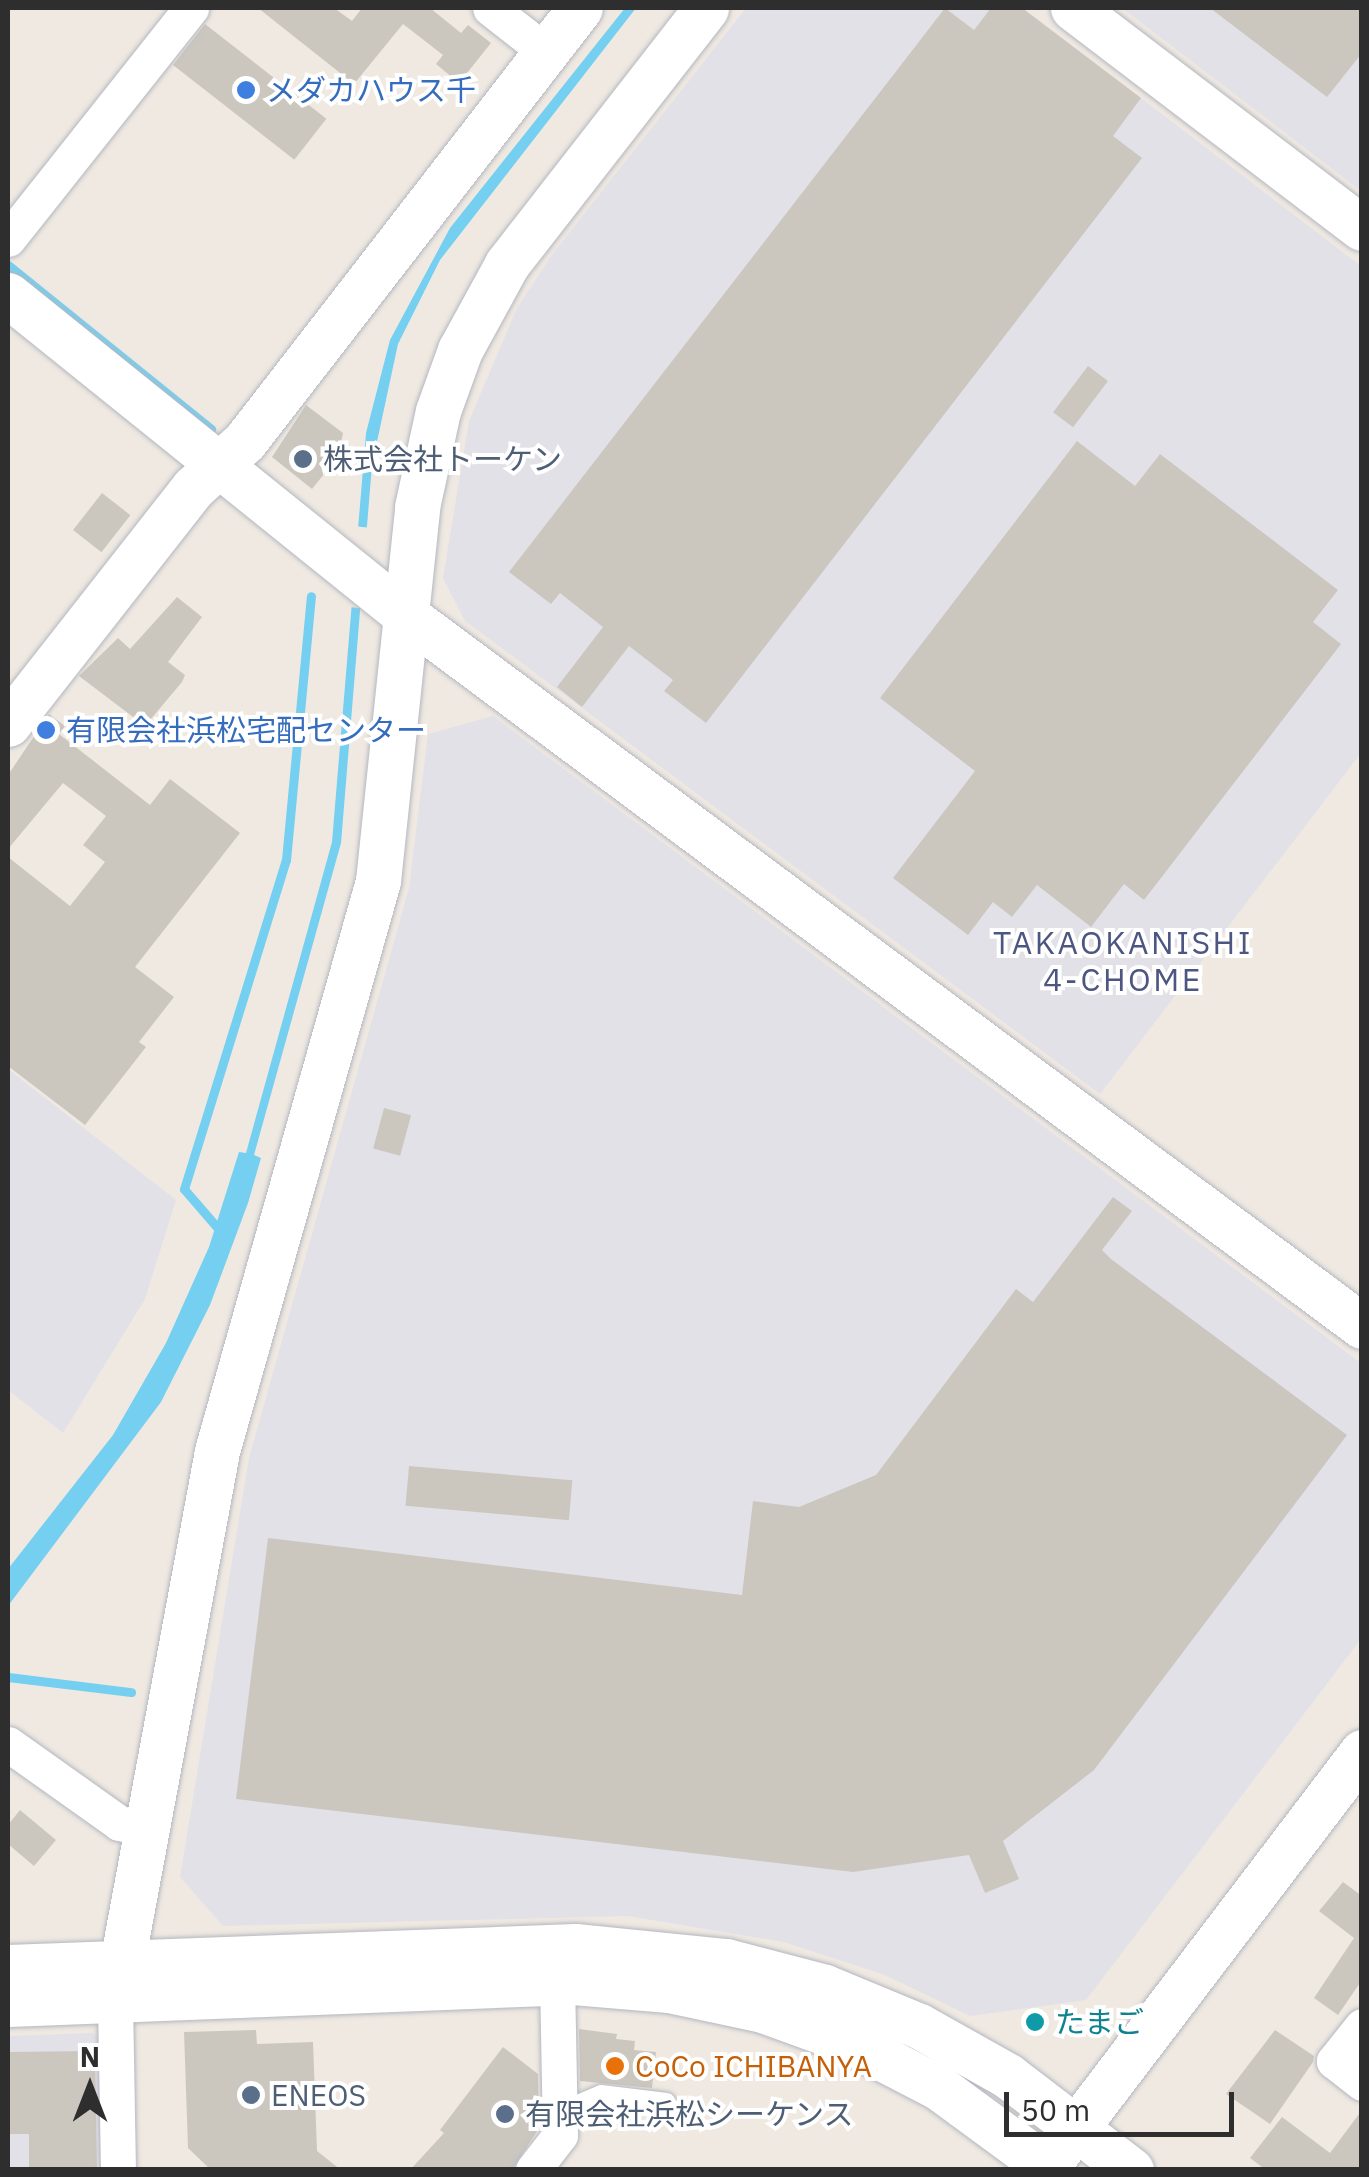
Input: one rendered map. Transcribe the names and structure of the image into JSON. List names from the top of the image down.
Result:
{
  "districts": ["TAKAOKANISHI 4-CHOME"],
  "places": [
    "メダカハウス千",
    "株式会社トーケン",
    "有限会社浜松宅配センター",
    "たまご",
    "CoCo ICHIBANYA",
    "ENEOS",
    "有限会社浜松シーケンス"
  ],
  "scale_bar": "50 m",
  "north": "top"
}
